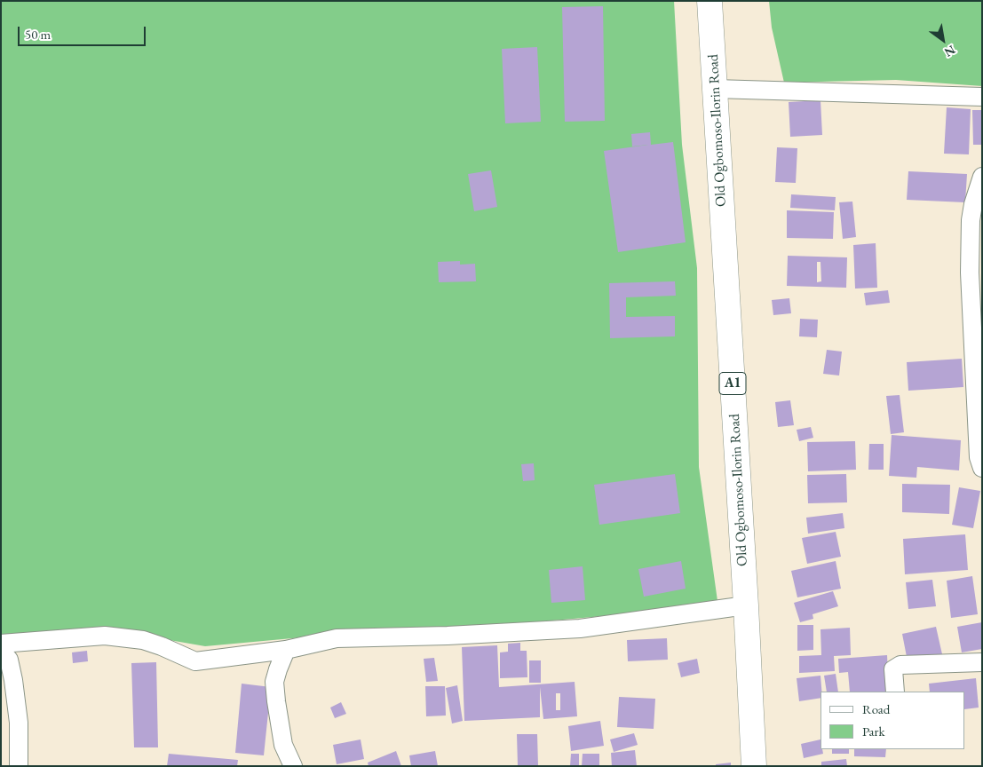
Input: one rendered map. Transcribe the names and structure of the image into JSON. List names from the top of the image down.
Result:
{
  "streets": {
    "highway": ["Old Ogbomoso-Ilorin Road", "A1"]
  },
  "legend": ["Road", "Park"],
  "scale_bar": "50 m",
  "north": "bottom right"
}
